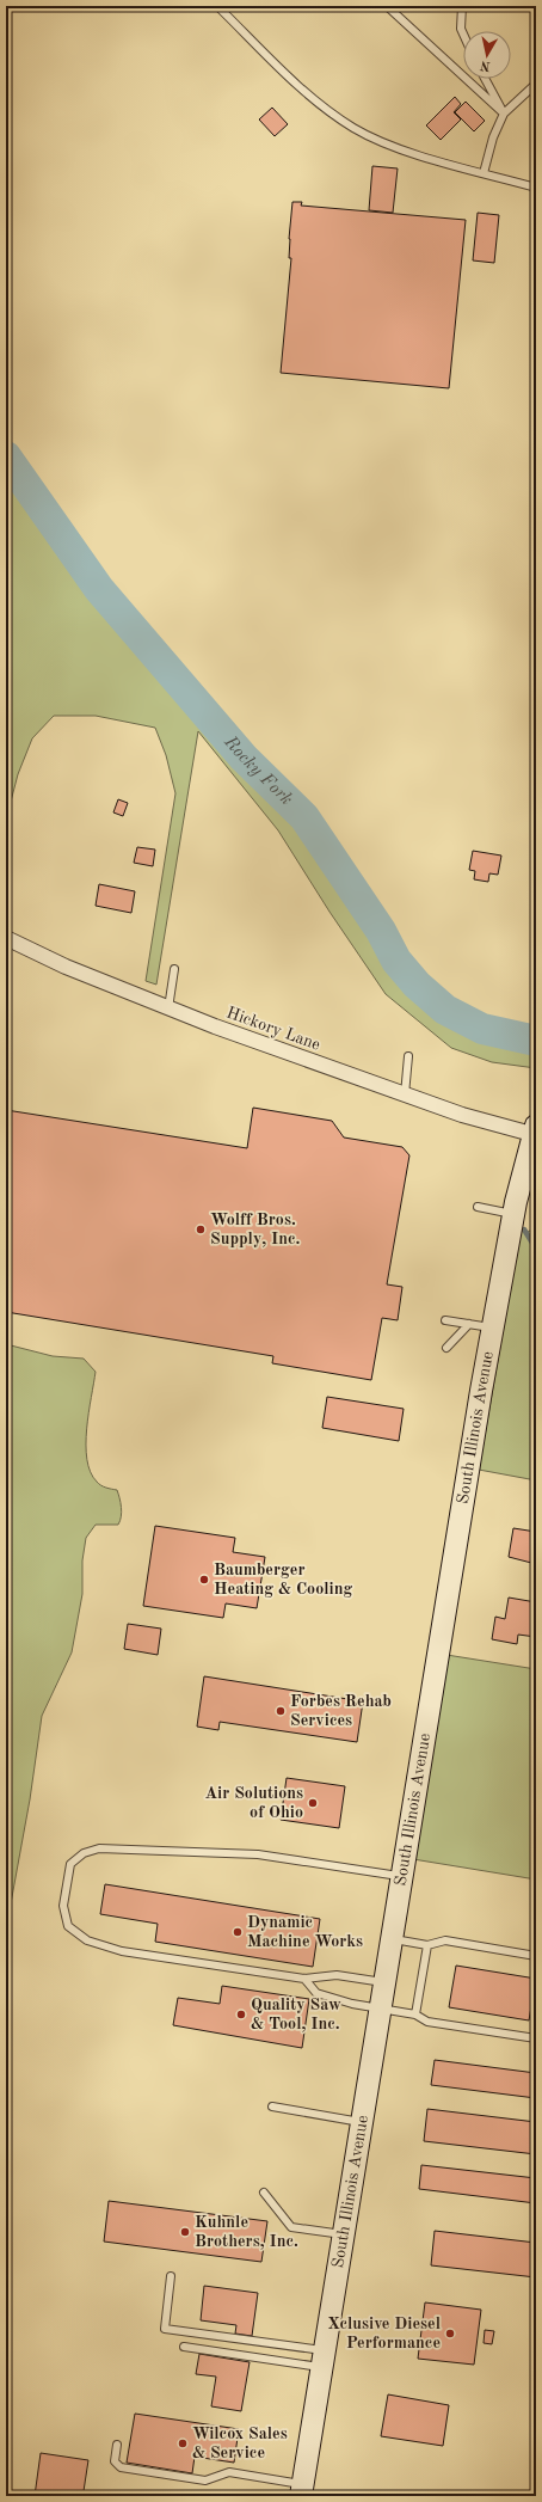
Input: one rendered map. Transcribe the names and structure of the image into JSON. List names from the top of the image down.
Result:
{
  "streets": {
    "main road": ["South Illinois Avenue"],
    "street": ["Hickory Lane"]
  },
  "crossings": [
    ["Hickory Lane", "South Illinois Avenue"]
  ],
  "water": ["Rocky Fork"],
  "places": [
    "Wolff Bros. Supply, Inc.",
    "Baumberger Heating & Cooling",
    "Forbes Rehab Services",
    "Air Solutions of Ohio",
    "Dynamic Machine Works",
    "Quality Saw & Tool, Inc.",
    "Kuhnle Brothers, Inc.",
    "Xclusive Diesel Performance",
    "Wilcox Sales & Service"
  ],
  "north": "bottom"
}
